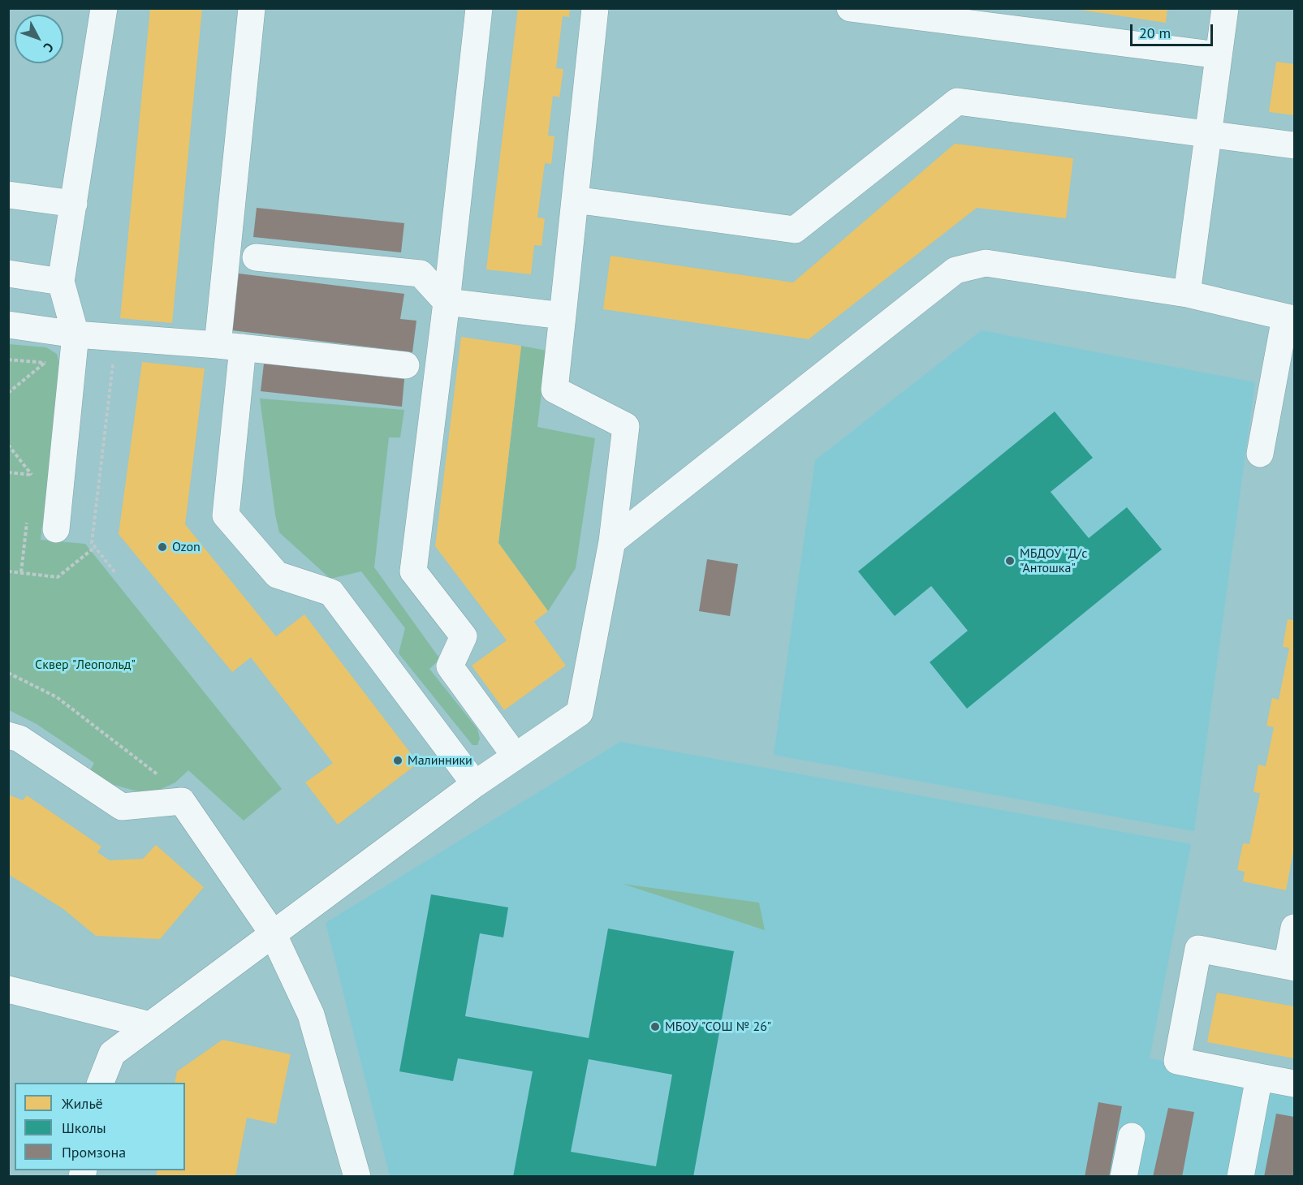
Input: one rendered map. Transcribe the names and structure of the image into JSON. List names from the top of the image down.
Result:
{
  "parks": ["Сквер \"Леопольд\""],
  "places": [
    "Ozon",
    "МБДОУ \"Д/с \"Антошка\"",
    "Малинники",
    "МБОУ \"СОШ № 26\""
  ],
  "legend": ["Жильё", "Школы", "Промзона"],
  "scale_bar": "20 m",
  "north": "bottom right"
}
